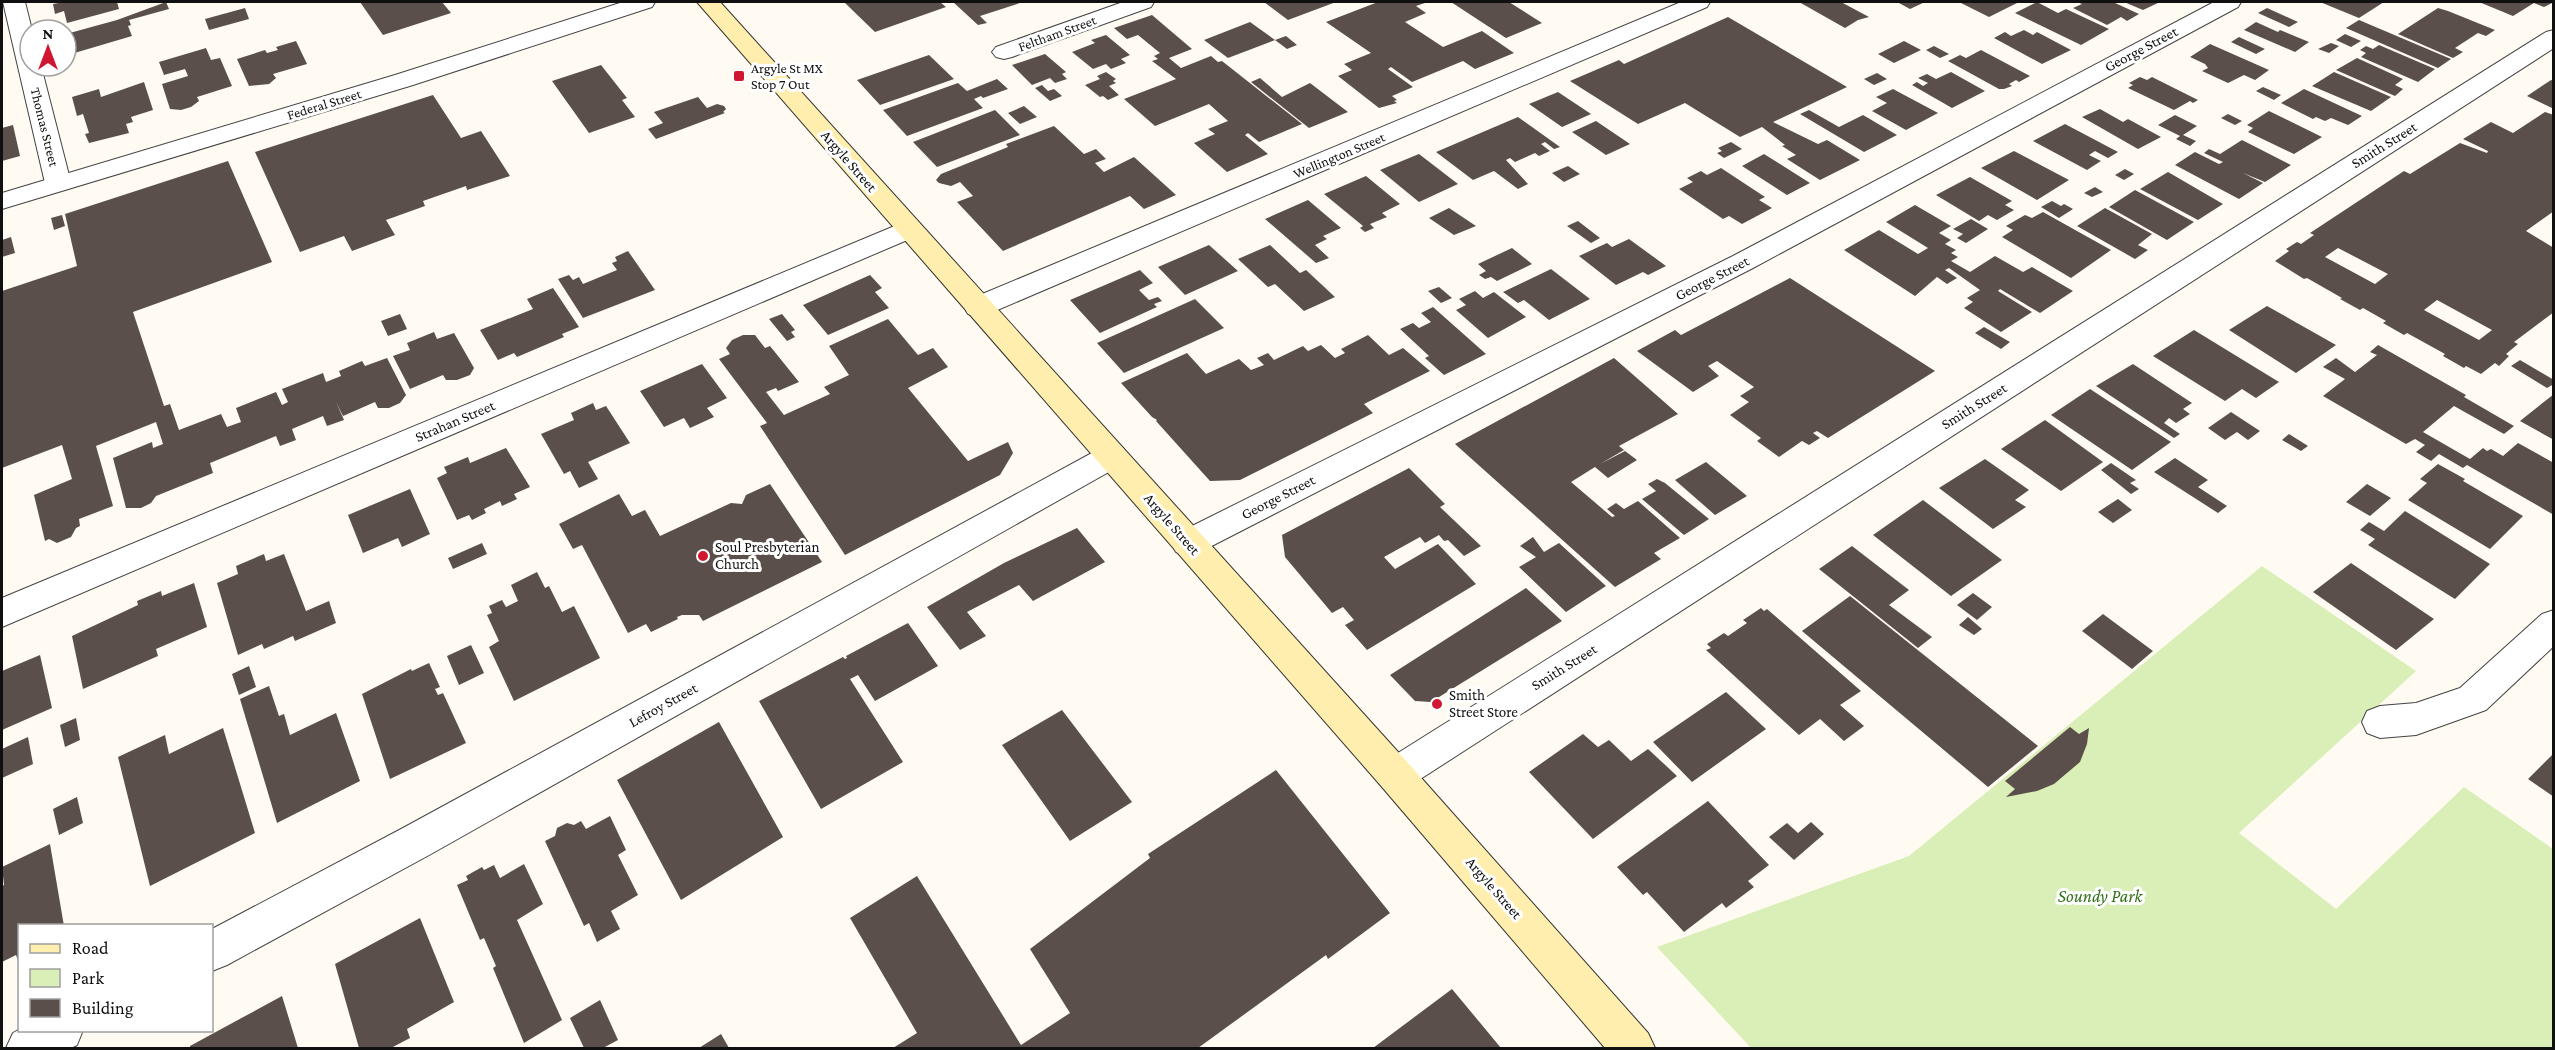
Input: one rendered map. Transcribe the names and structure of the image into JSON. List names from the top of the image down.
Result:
{
  "streets": {
    "main road": ["Argyle Street"],
    "street": [
      "Feltham Street",
      "George Street",
      "Federal Street",
      "Thomas Street",
      "Smith Street",
      "Wellington Street",
      "Strahan Street",
      "Lefroy Street"
    ]
  },
  "crossings": [
    ["George Street", "Argyle Street"],
    ["Federal Street", "Thomas Street"],
    ["Smith Street", "Argyle Street"],
    ["Wellington Street", "Argyle Street"],
    ["Argyle Street", "Strahan Street"],
    ["Argyle Street", "Lefroy Street"]
  ],
  "parks": ["Soundy Park"],
  "places": {
    "transit": ["Argyle St MX Stop 7 Out"],
    "other": ["Soul Presbyterian Church", "Smith Street Store"]
  },
  "legend": ["Road", "Park", "Building"],
  "north": "top"
}
